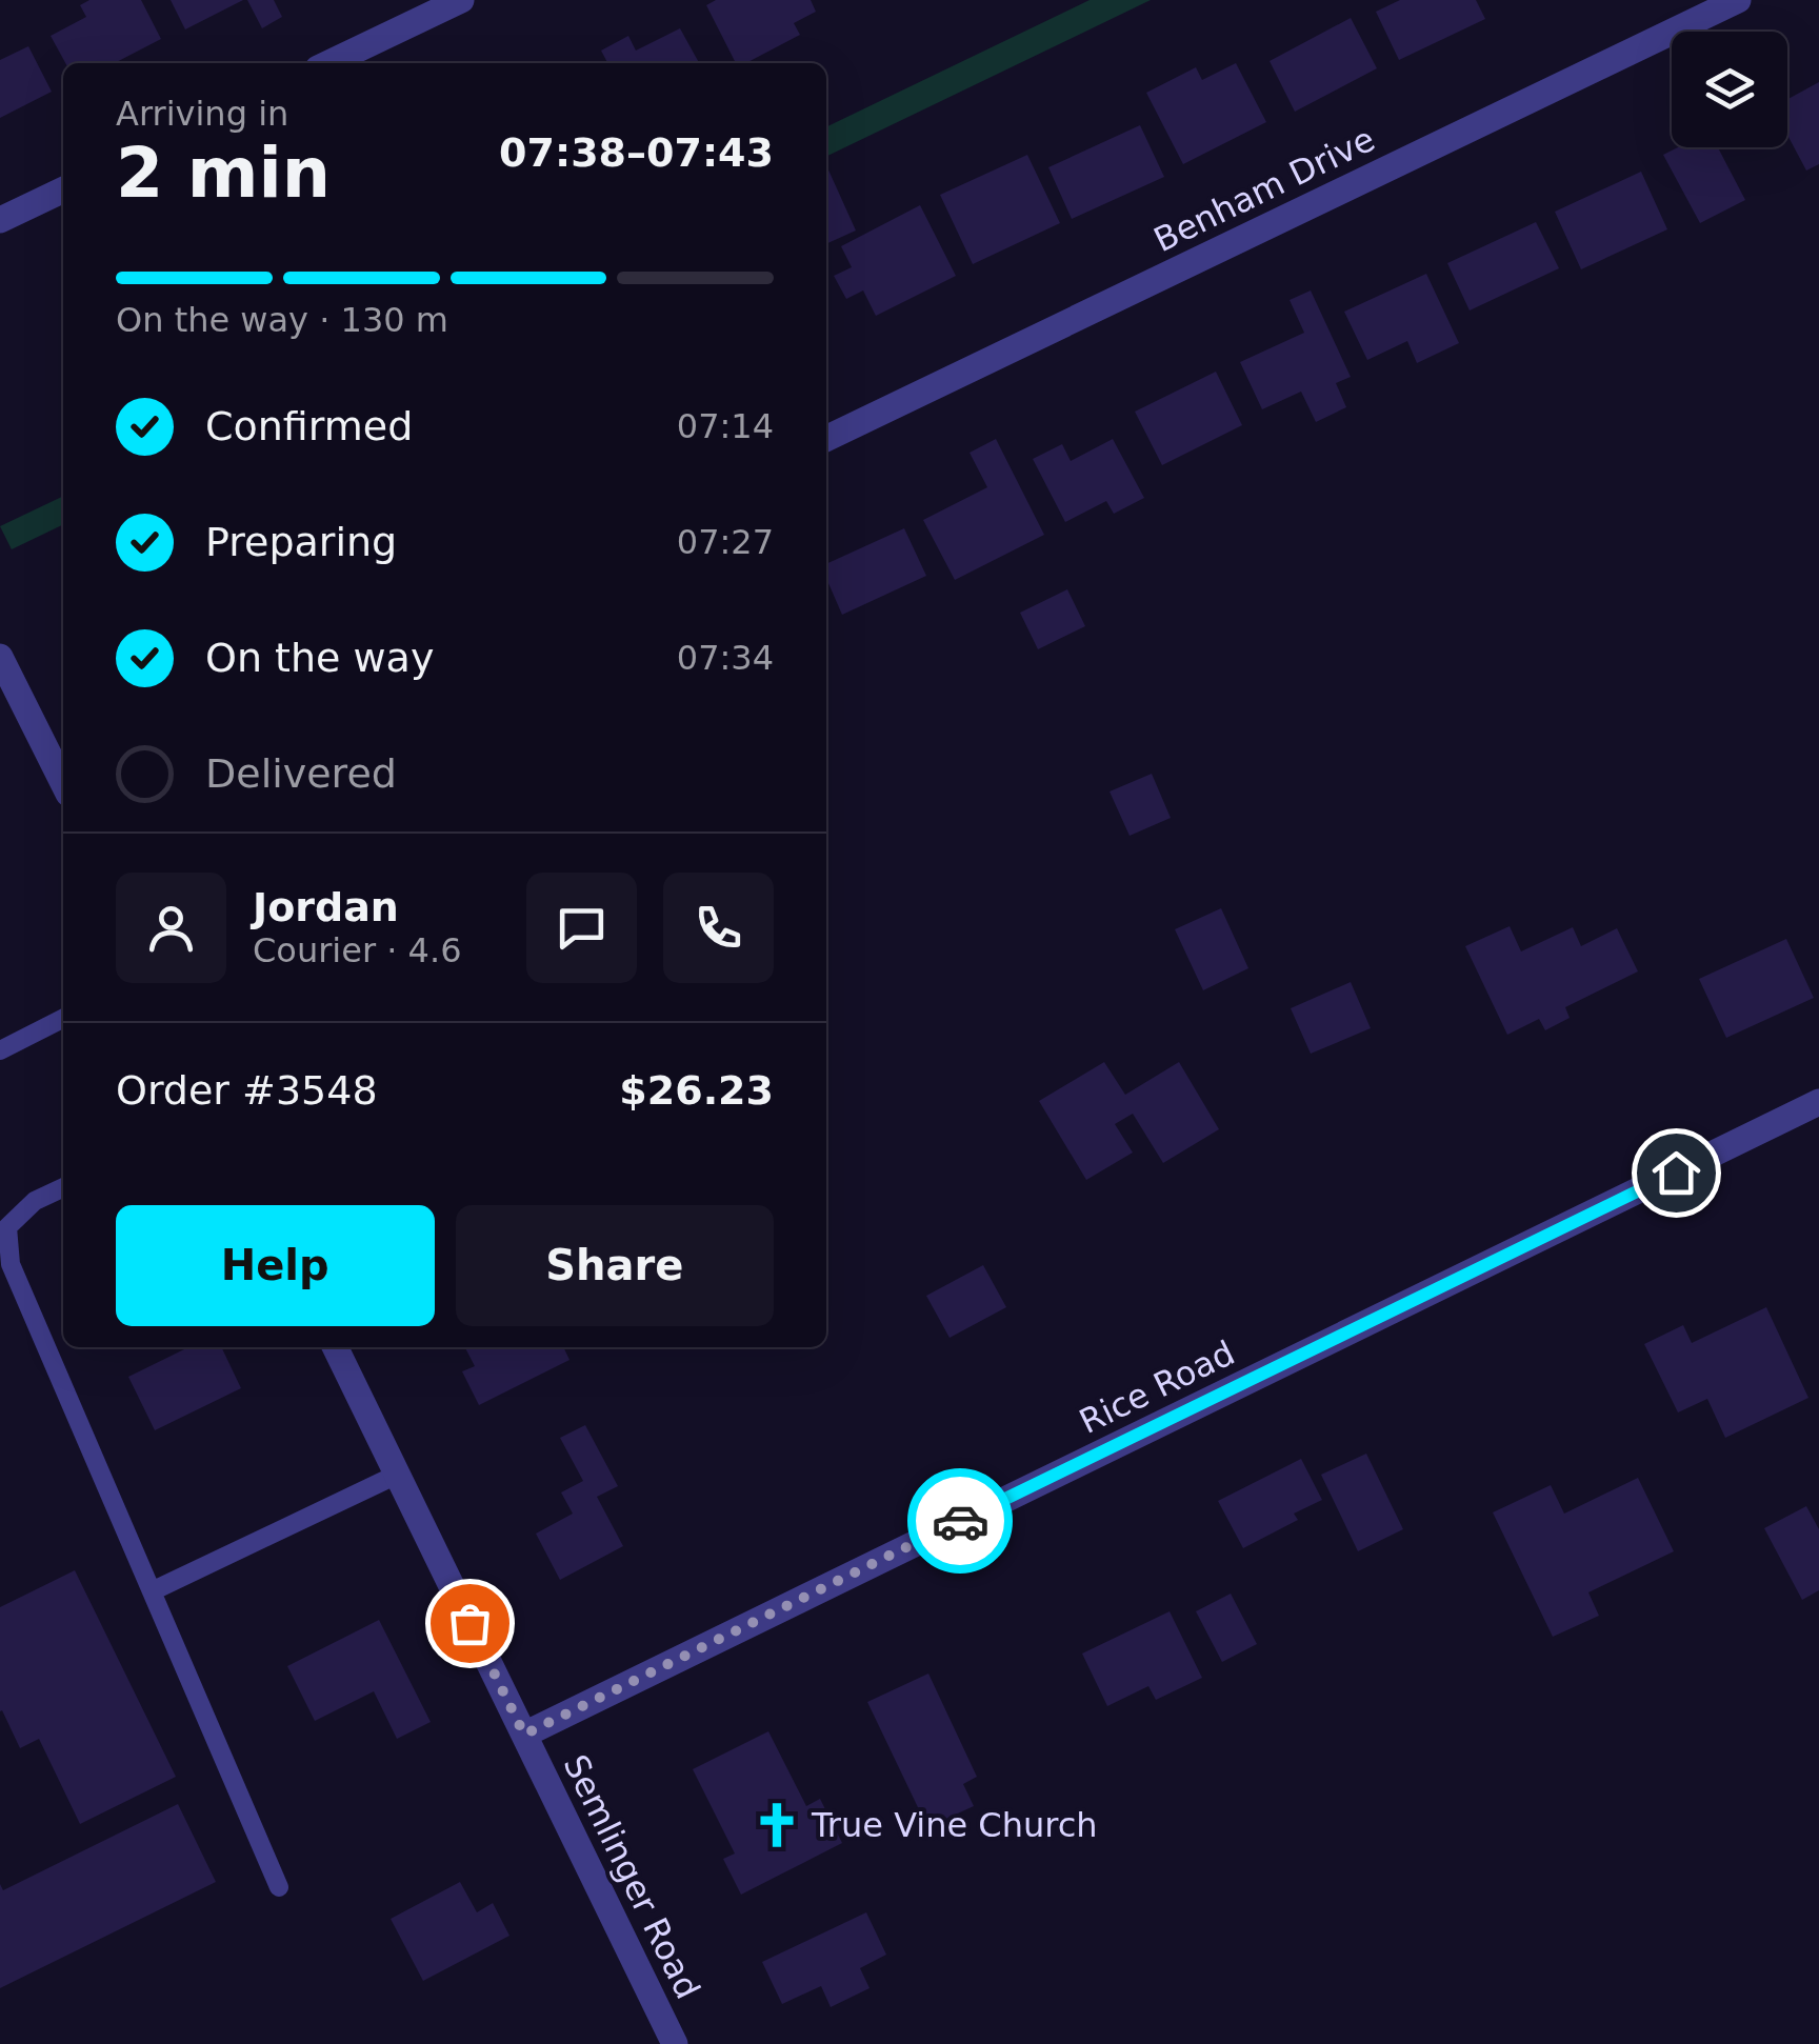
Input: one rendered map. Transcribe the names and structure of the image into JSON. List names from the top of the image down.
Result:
{
  "streets": {
    "street": ["Benham Drive", "Rice Road", "Semlinger Road"]
  },
  "crossings": [
    ["Rice Road", "Semlinger Road"]
  ],
  "places": {
    "church": ["True Vine Church"]
  },
  "page": {
    "heading": ["2 min", "Arriving in", "07:38–07:43"],
    "panel": [
      "Jordan",
      "Courier · 4.6",
      "Order #3548",
      "$26.23"
    ],
    "bar": "On the way · 130 m",
    "list": [
      ["Confirmed", "07:14"],
      ["Preparing", "07:27"],
      ["On the way", "07:34"],
      "Delivered"
    ],
    "buttons": ["Help", "Share"]
  }
}
